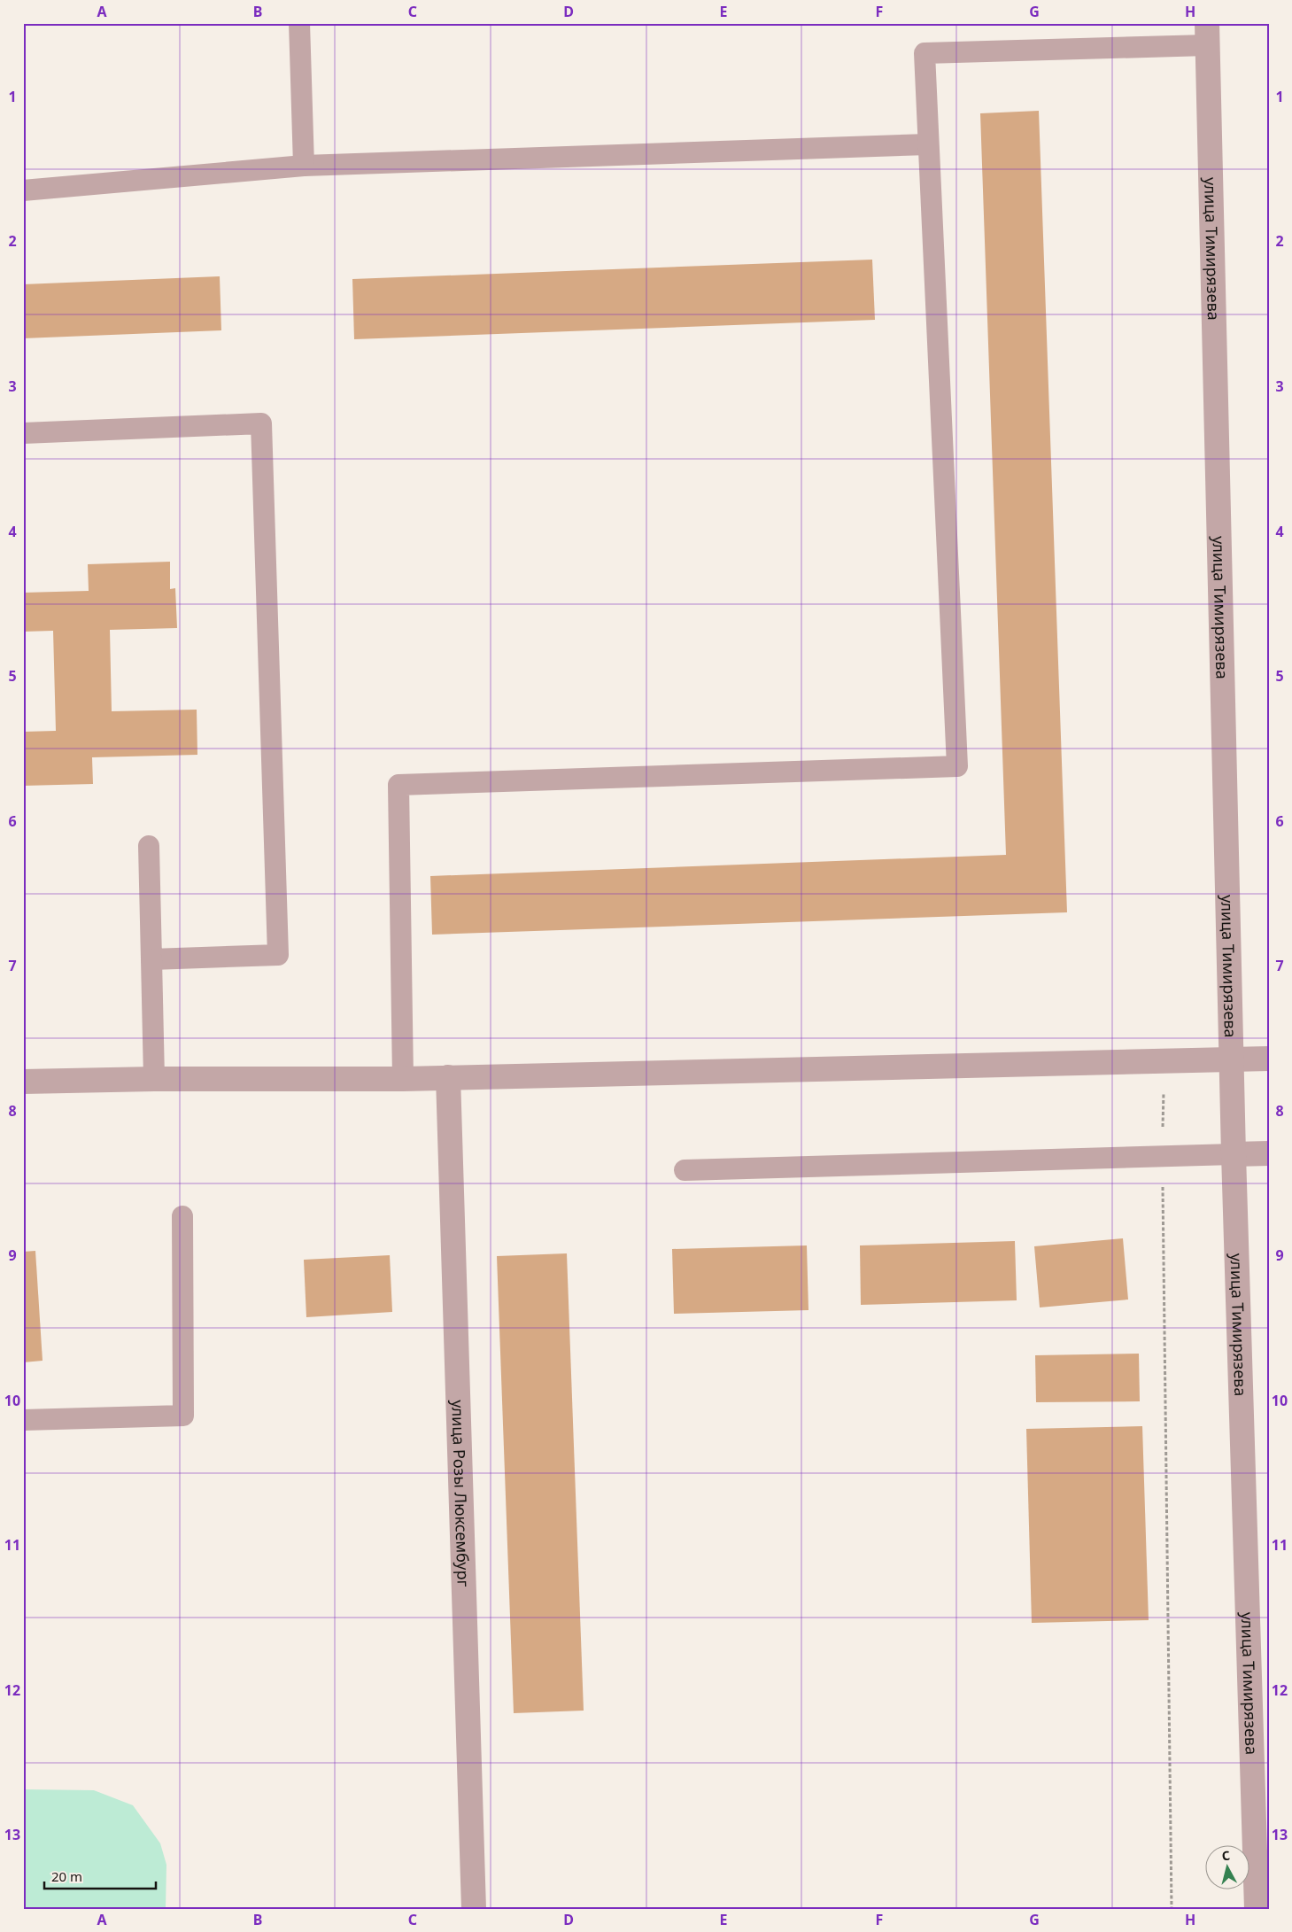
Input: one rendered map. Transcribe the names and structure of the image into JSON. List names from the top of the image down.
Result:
{
  "streets": {
    "street": ["улица Тимирязева", "улица Розы Люксембург"]
  },
  "scale_bar": "20 m",
  "north": "top",
  "grid": {
    "columns": [
      "A",
      "B",
      "C",
      "D",
      "E",
      "F",
      "G",
      "H"
    ],
    "rows": [
      "1",
      "2",
      "3",
      "4",
      "5",
      "6",
      "7",
      "8",
      "9",
      "10",
      "11",
      "12",
      "13"
    ]
  }
}
